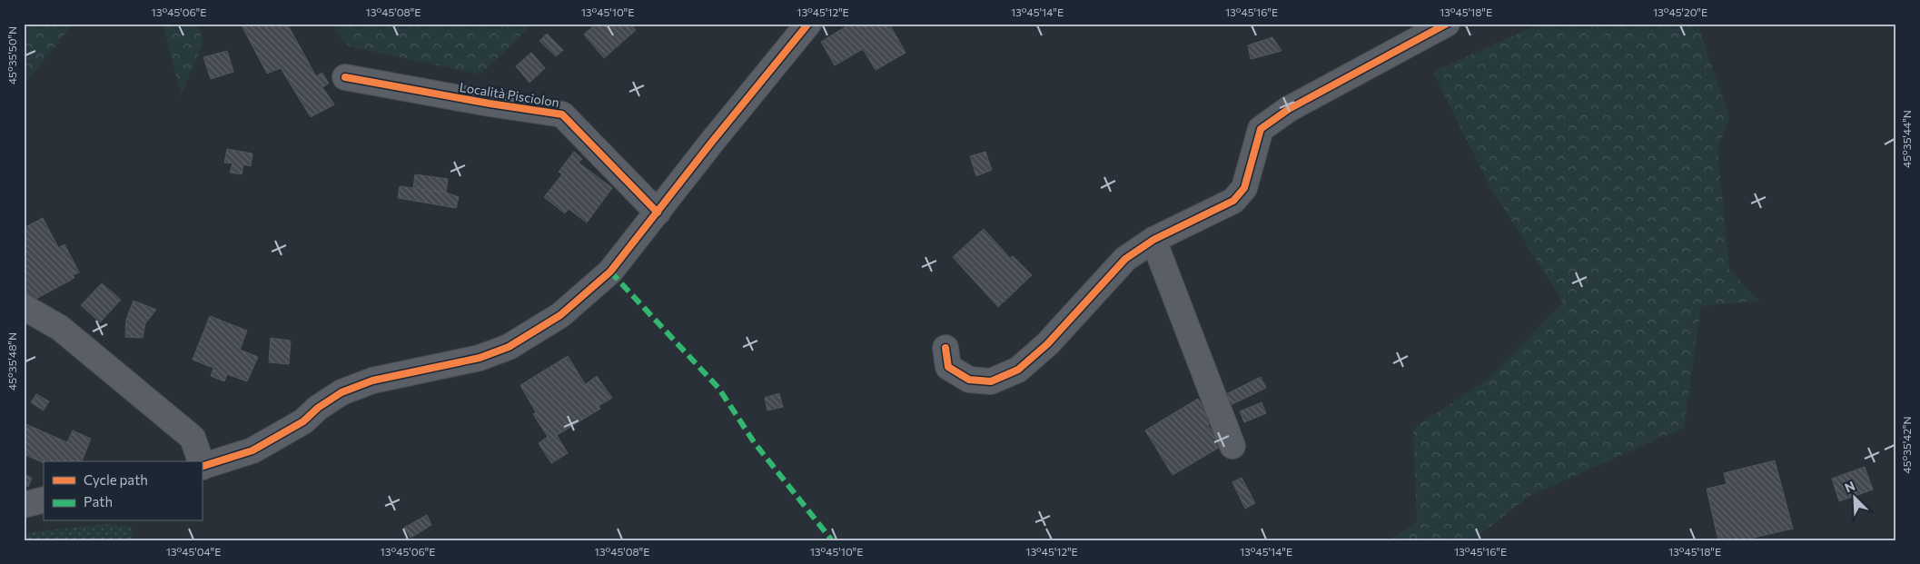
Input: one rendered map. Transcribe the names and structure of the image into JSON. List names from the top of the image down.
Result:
{
  "streets": {
    "street": ["Località Pisciolon"]
  },
  "legend": ["Cycle path", "Path"],
  "north": "top left",
  "coordinates": [
    "13°45'06\"E",
    "13°45'08\"E",
    "13°45'10\"E",
    "13°45'12\"E",
    "13°45'14\"E",
    "13°45'16\"E",
    "13°45'18\"E",
    "13°45'20\"E",
    "45°35'50\"N",
    "45°35'44\"N",
    "45°35'48\"N",
    "45°35'42\"N",
    "13°45'04\"E"
  ]
}
